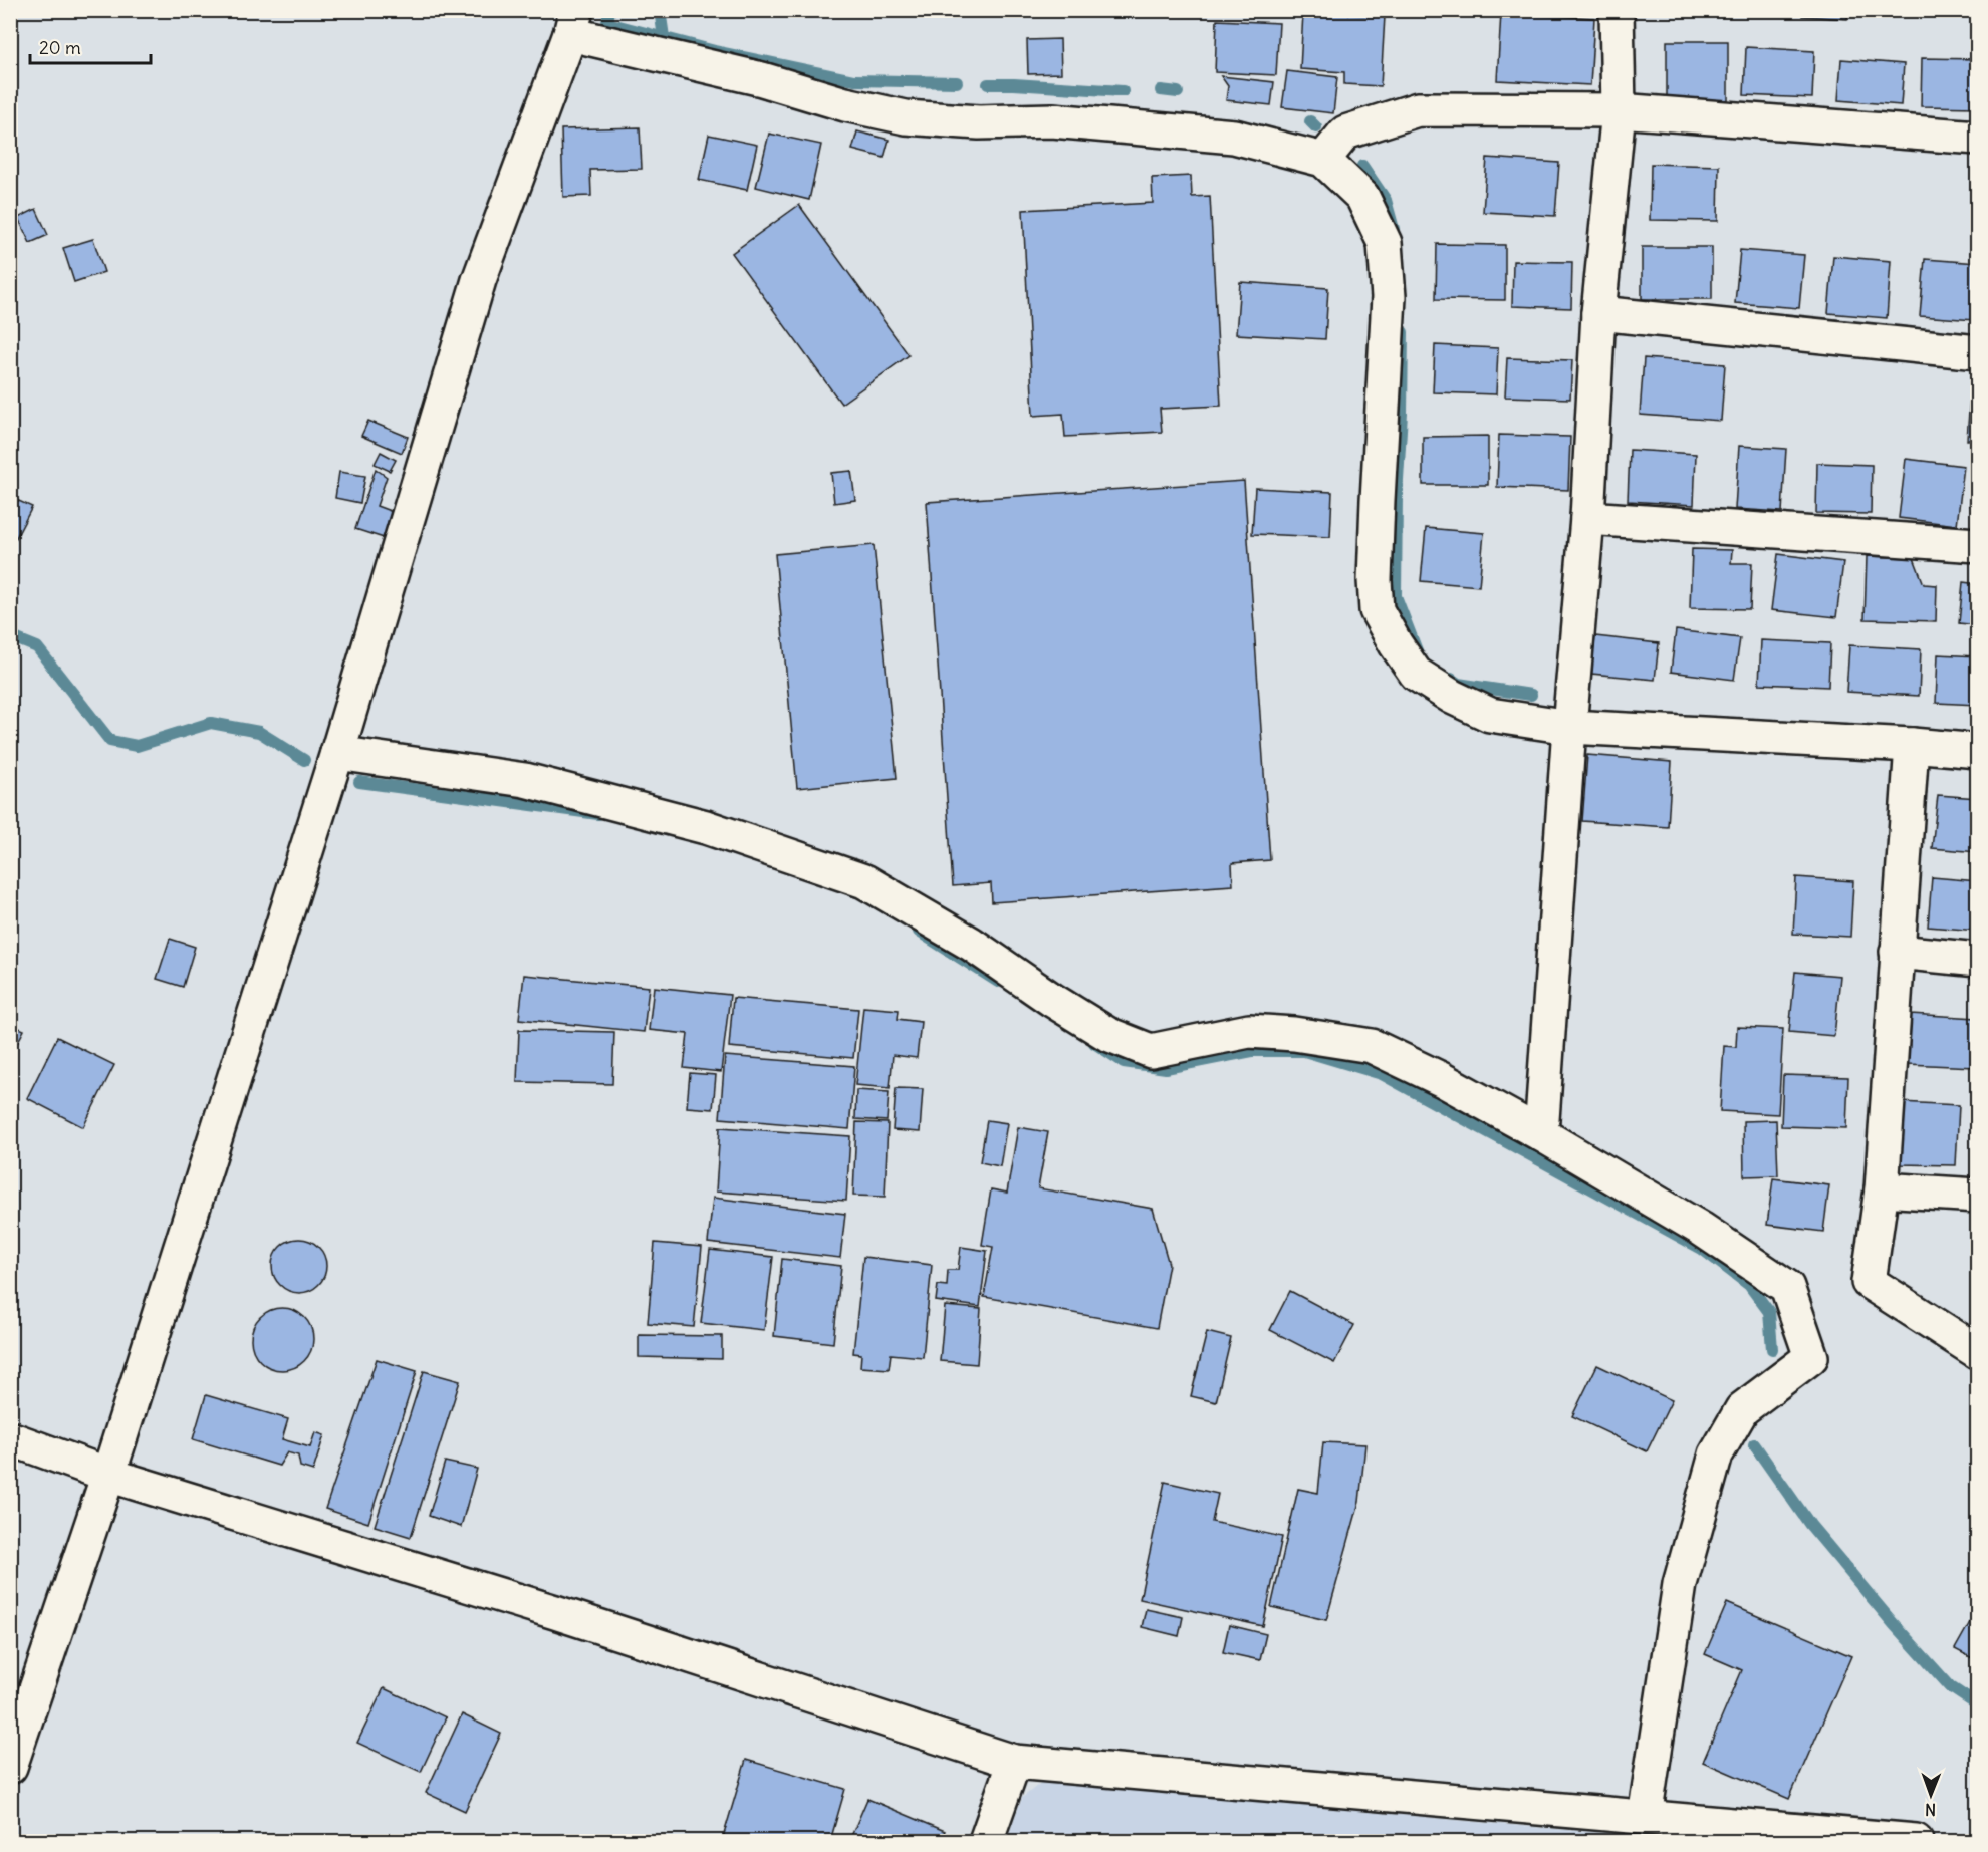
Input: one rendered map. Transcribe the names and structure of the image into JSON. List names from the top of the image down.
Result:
{
  "scale_bar": "20 m",
  "north": "bottom"
}
